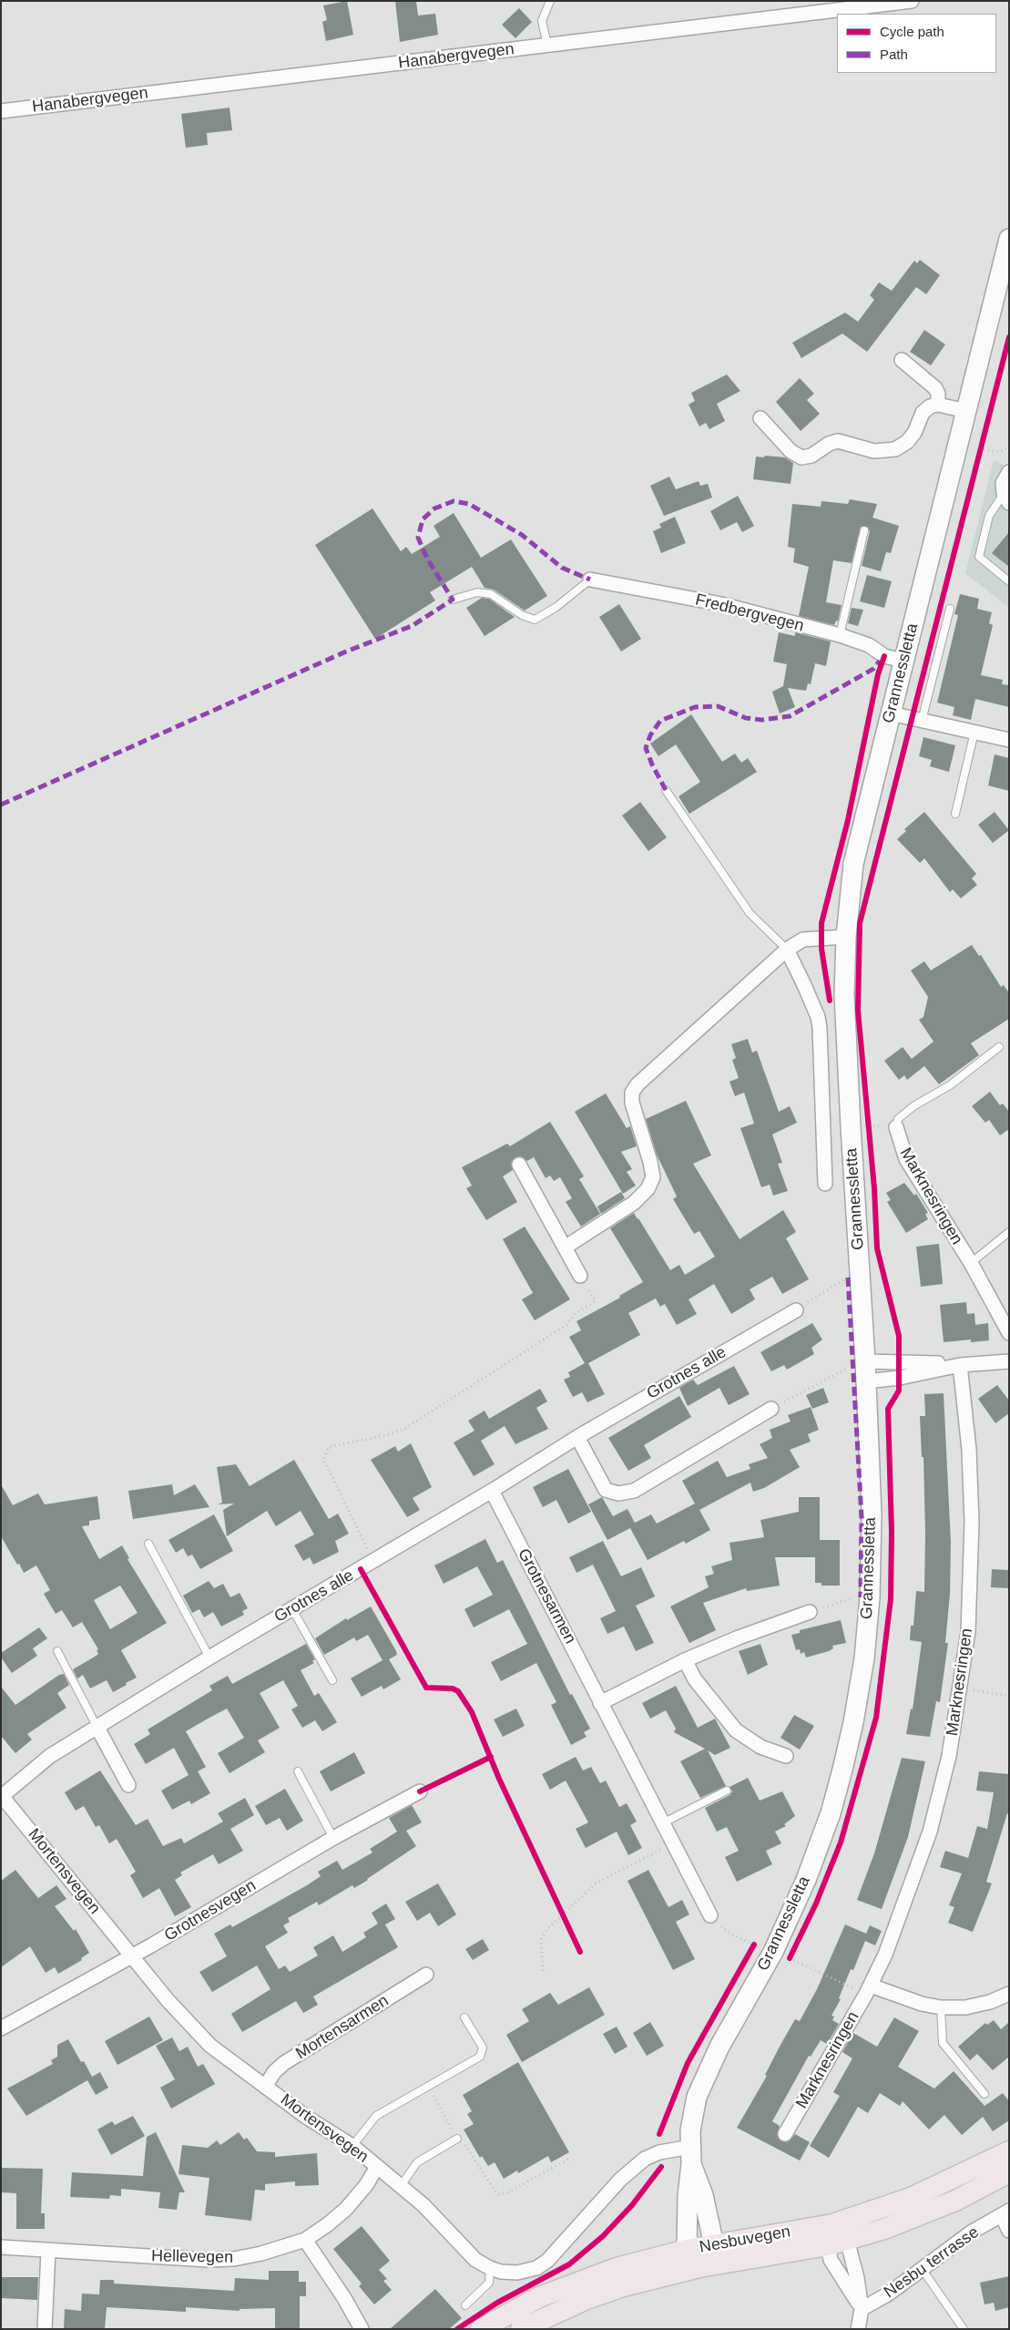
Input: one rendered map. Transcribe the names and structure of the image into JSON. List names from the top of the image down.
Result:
{
  "streets": {
    "main road": ["Grannessletta", "Nesbuvegen"],
    "street": [
      "Hanabergvegen",
      "Fredbergvegen",
      "Marknesringen",
      "Grotnes alle",
      "Grotnesarmen",
      "Mortensvegen",
      "Grotnesvegen",
      "Mortensarmen",
      "Hellevegen",
      "Nesbu terrasse"
    ]
  },
  "crossings": [
    ["Fredbergvegen", "Grannessletta"],
    ["Grannessletta", "Mortensvegen"],
    ["Grannessletta", "Nesbuvegen"],
    ["Grotnes alle", "Grotnesarmen"],
    ["Grotnes alle", "Mortensvegen"],
    ["Mortensvegen", "Grotnesvegen"],
    ["Mortensvegen", "Mortensarmen"],
    ["Mortensvegen", "Hellevegen"],
    ["Nesbuvegen", "Nesbu terrasse"]
  ],
  "legend": ["Cycle path", "Path"]
}
